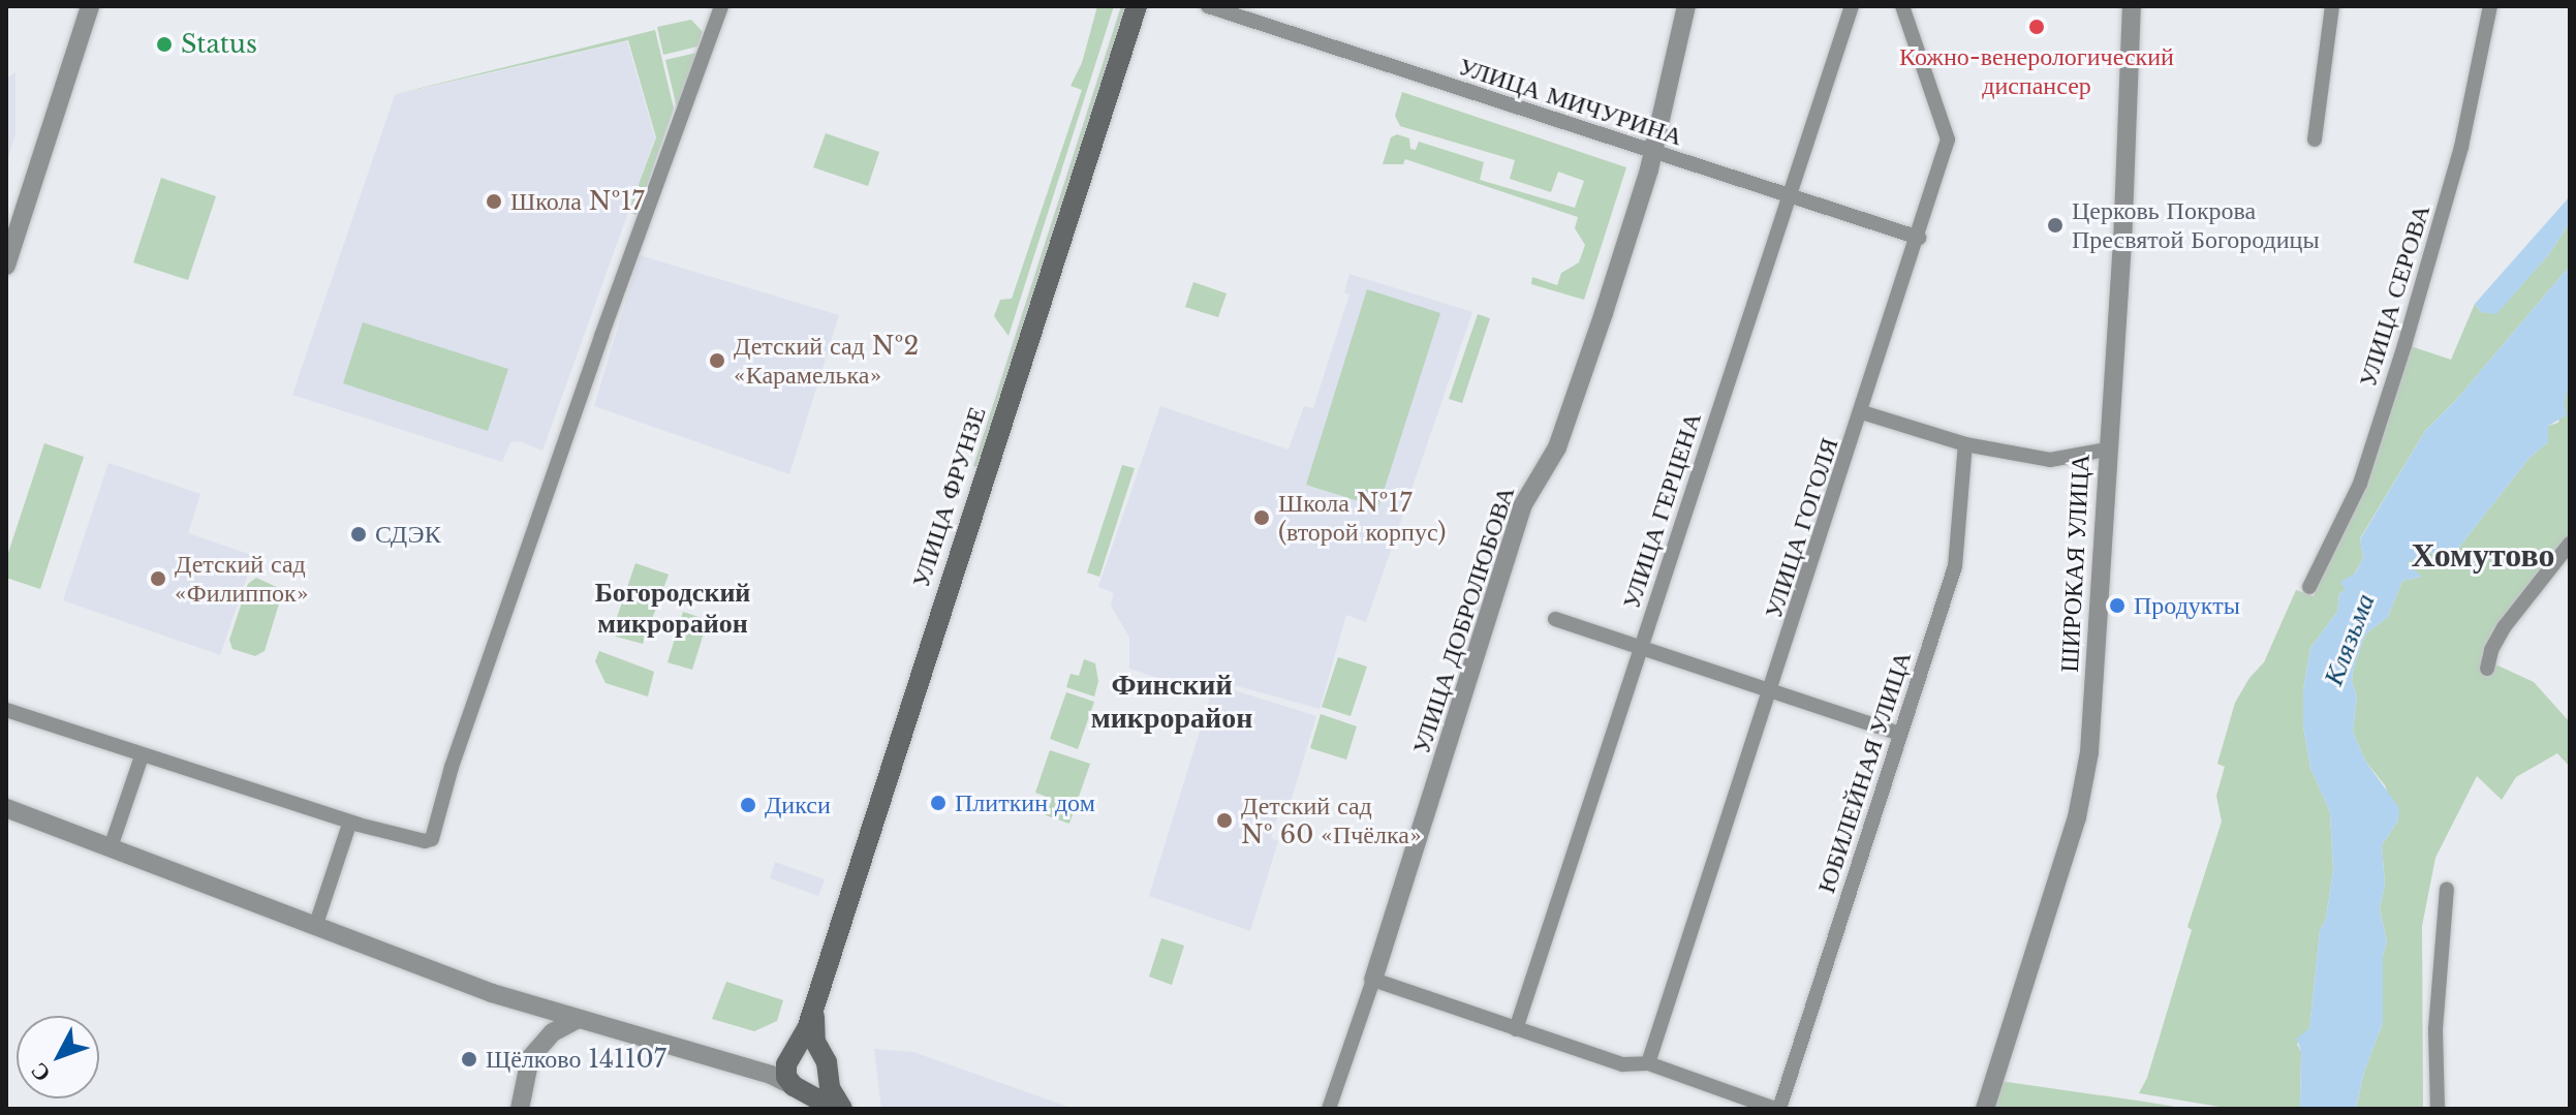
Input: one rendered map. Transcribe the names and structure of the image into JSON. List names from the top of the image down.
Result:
{
  "streets": {
    "main road": ["УЛИЦА ФРУНЗЕ"],
    "street": [
      "УЛИЦА МИЧУРИНА",
      "УЛИЦА СЕРОВА",
      "УЛИЦА ГЕРЦЕНА",
      "УЛИЦА ГОГОЛЯ",
      "ШИРОКАЯ УЛИЦА",
      "УЛИЦА ДОБРОЛЮБОВА",
      "ЮБИЛЕЙНАЯ УЛИЦА"
    ]
  },
  "crossings": [
    ["УЛИЦА МИЧУРИНА", "УЛИЦА ГЕРЦЕНА"],
    ["УЛИЦА МИЧУРИНА", "УЛИЦА ГОГОЛЯ"],
    ["УЛИЦА МИЧУРИНА", "УЛИЦА ДОБРОЛЮБОВА"]
  ],
  "districts": ["Хомутово", "Богородский микрорайон", "Финский микрорайон"],
  "water": ["Клязьма"],
  "places": [
    "Кожно-венерологический диспансер",
    "Status",
    "Школа №17",
    "Церковь Покрова Пресвятой Богородицы",
    "Детский сад №2 «Карамелька»",
    "Школа №17 (второй корпус)",
    "СДЭК",
    "Детский сад «Филиппок»",
    "Продукты",
    "Плиткин дом",
    "Дикси",
    "Детский сад № 60 «Пчёлка»",
    "Щёлково 141107"
  ],
  "north": "bottom left"
}
